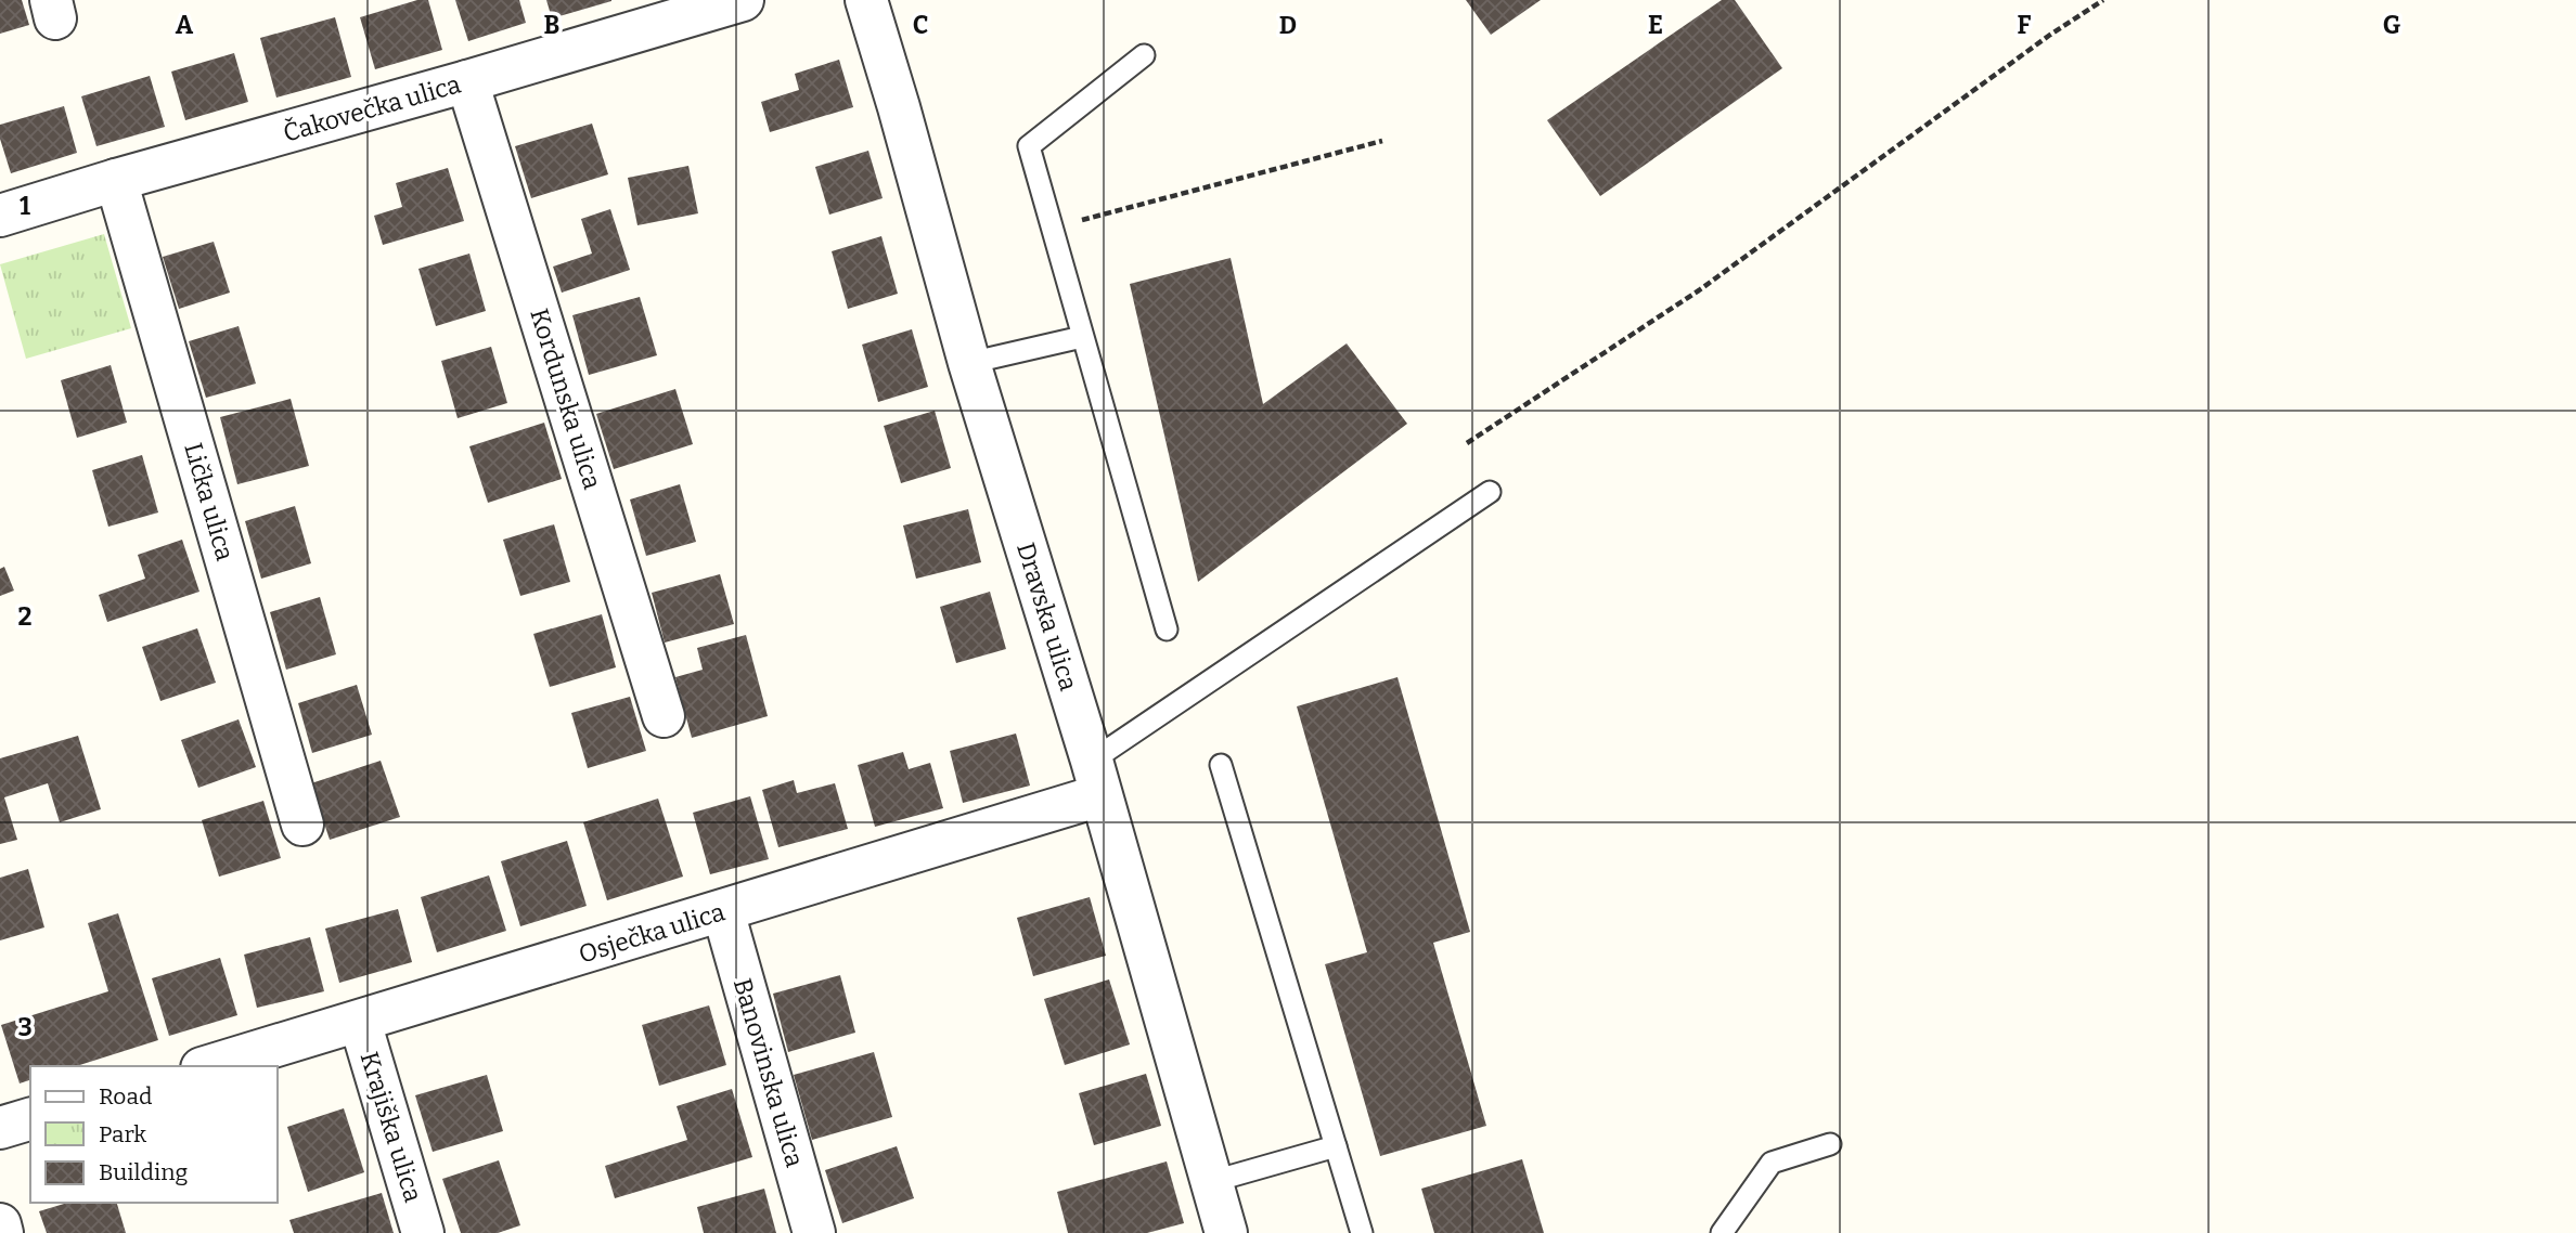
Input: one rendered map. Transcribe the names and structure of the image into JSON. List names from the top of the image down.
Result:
{
  "streets": {
    "street": [
      "Čakovečka ulica",
      "Kordunska ulica",
      "Lička ulica",
      "Dravska ulica",
      "Osječka ulica",
      "Banovinska ulica",
      "Krajiška ulica"
    ]
  },
  "crossings": [
    ["Čakovečka ulica", "Kordunska ulica"],
    ["Čakovečka ulica", "Lička ulica"],
    ["Dravska ulica", "Osječka ulica"],
    ["Osječka ulica", "Banovinska ulica"],
    ["Osječka ulica", "Krajiška ulica"]
  ],
  "legend": ["Road", "Park", "Building"],
  "grid": {
    "columns": [
      "A",
      "B",
      "C",
      "D",
      "E",
      "F",
      "G"
    ],
    "rows": ["1", "2", "3"]
  }
}
